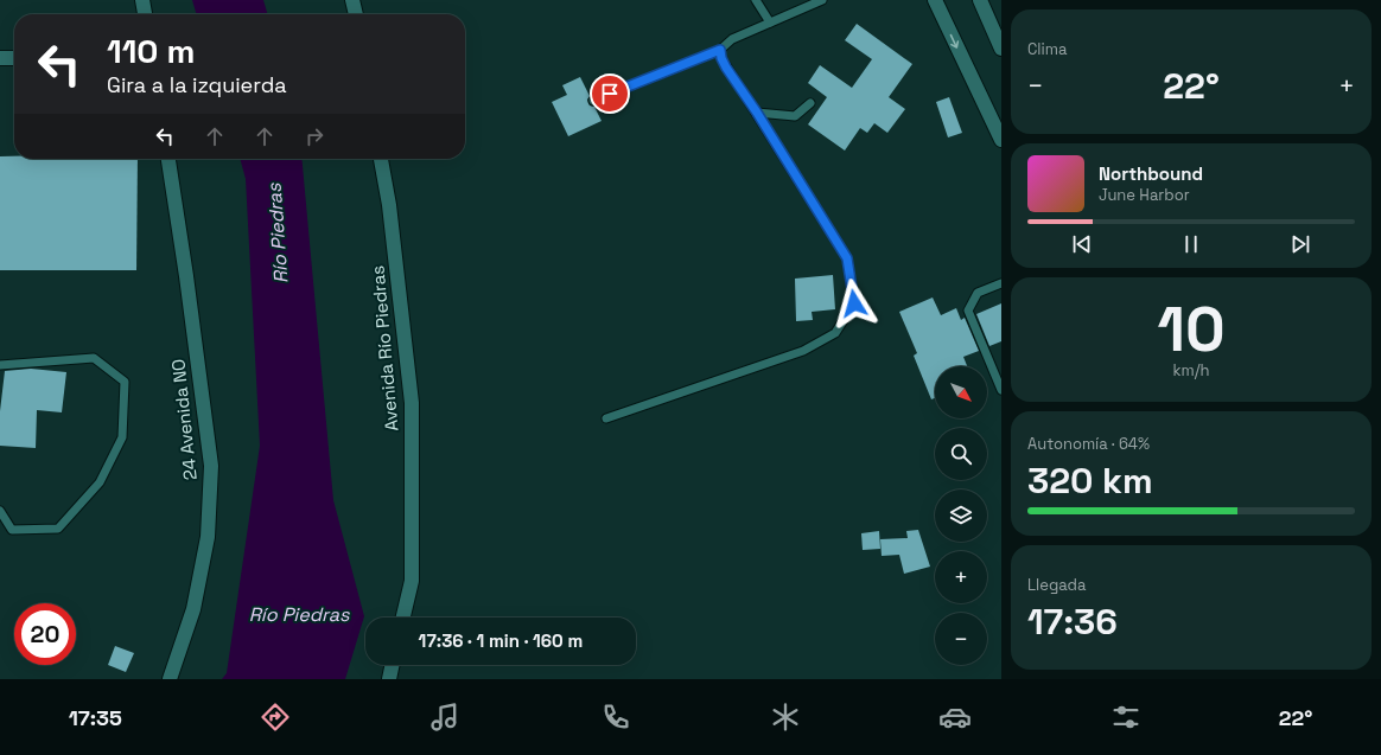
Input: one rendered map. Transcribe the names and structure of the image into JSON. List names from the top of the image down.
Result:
{
  "streets": {
    "street": ["Avenida Río Piedras", "24 Avenida NO"]
  },
  "water": ["Río Piedras"],
  "north": "bottom right",
  "page": {
    "tile": [
      "Clima",
      ["10", "km/h"],
      ["Autonomía · 64%", "320 km"],
      ["Llegada", "17:36"]
    ],
    "turn": ["110 m", "Gira a la izquierda"],
    "heat": ["−", "22°", "+"],
    "song": ["Northbound", "June Harbor"],
    "map_buttons": ["+", "−"],
    "limit": "20",
    "trip": "17:36 · 1 min · 160 m",
    "tabs": ["17:35", "22°"]
  }
}
